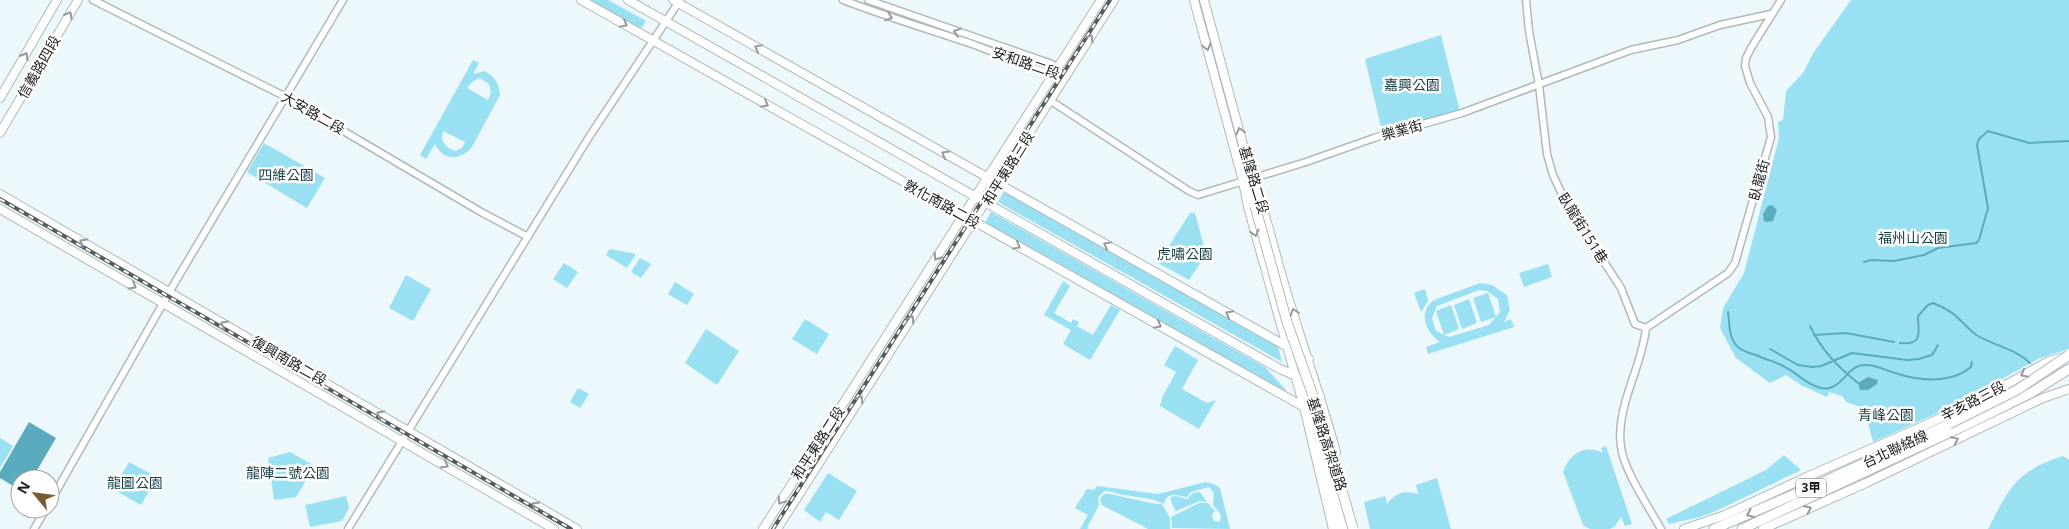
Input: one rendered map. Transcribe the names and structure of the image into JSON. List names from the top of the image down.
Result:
{
  "streets": {
    "highway": ["基隆路高架道路", "台北聯絡線", "3甲"],
    "main road": [
      "信義路四段",
      "和平東路三段",
      "基隆路二段",
      "敦化南路二段",
      "復興南路二段",
      "辛亥路三段",
      "和平東路二段"
    ],
    "street": [
      "安和路二段",
      "大安路二段",
      "樂業街",
      "臥龍街",
      "臥龍街151巷"
    ]
  },
  "crossings": [
    ["安和路二段", "和平東路三段"],
    ["樂業街", "和平東路三段"],
    ["樂業街", "基隆路二段"],
    ["樂業街", "臥龍街"],
    ["樂業街", "臥龍街151巷"],
    ["樂業街", "基隆路高架道路"],
    ["和平東路三段", "敦化南路二段"],
    ["和平東路三段", "和平東路二段"],
    ["基隆路二段", "敦化南路二段"],
    ["基隆路二段", "基隆路高架道路"],
    ["臥龍街", "臥龍街151巷"],
    ["辛亥路三段", "台北聯絡線"]
  ],
  "one_way": ["信義路四段"],
  "parks": [
    "嘉興公園",
    "四維公園",
    "福州山公園",
    "虎嘯公園",
    "青峰公園",
    "龍陣二號公園",
    "龍圖公園"
  ],
  "north": "top left"
}
